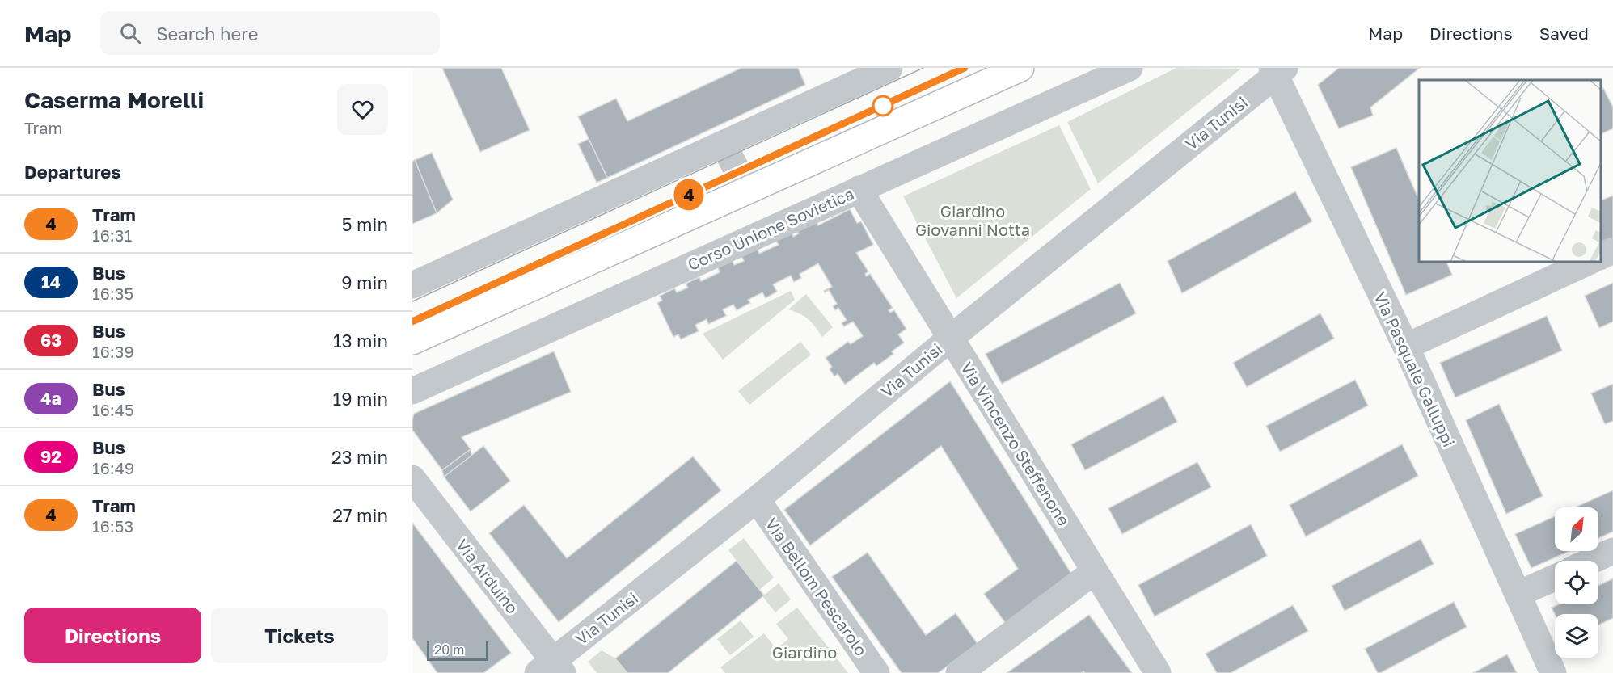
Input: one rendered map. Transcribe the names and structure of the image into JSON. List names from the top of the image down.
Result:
{
  "streets": {
    "street": [
      "Via Tunisi",
      "Corso Unione Sovietica",
      "Via Pasquale Galluppi",
      "Via Vincenzo Steffenone",
      "Via Arduino",
      "Via Bellom Pescarolo"
    ]
  },
  "crossings": [
    ["Via Tunisi", "Via Pasquale Galluppi"],
    ["Via Tunisi", "Via Vincenzo Steffenone"],
    ["Via Tunisi", "Via Arduino"],
    ["Via Tunisi", "Via Bellom Pescarolo"],
    ["Corso Unione Sovietica", "Via Vincenzo Steffenone"]
  ],
  "parks": ["Giardino Giovanni Notta", "Giardino"],
  "lines": ["tram line 4"],
  "scale_bar": "20 m",
  "north": "top right",
  "page": {
    "header": "Map",
    "search": "Search here",
    "nav": ["Map", "Directions", "Saved"],
    "heading": [
      ["Caserma Morelli", "Tram"],
      "Departures"
    ],
    "on_map": "4",
    "list": [
      {
        "mark": "4",
        "name": "Tram",
        "note": "16:31",
        "value": "5 min"
      },
      {
        "mark": "14",
        "name": "Bus",
        "note": "16:35",
        "value": "9 min"
      },
      {
        "mark": "63",
        "name": "Bus",
        "note": "16:39",
        "value": "13 min"
      },
      {
        "mark": "4a",
        "name": "Bus",
        "note": "16:45",
        "value": "19 min"
      },
      {
        "mark": "92",
        "name": "Bus",
        "note": "16:49",
        "value": "23 min"
      },
      {
        "mark": "4",
        "name": "Tram",
        "note": "16:53",
        "value": "27 min"
      }
    ],
    "buttons": ["Directions", "Tickets"],
    "scale": "20 m"
  }
}
